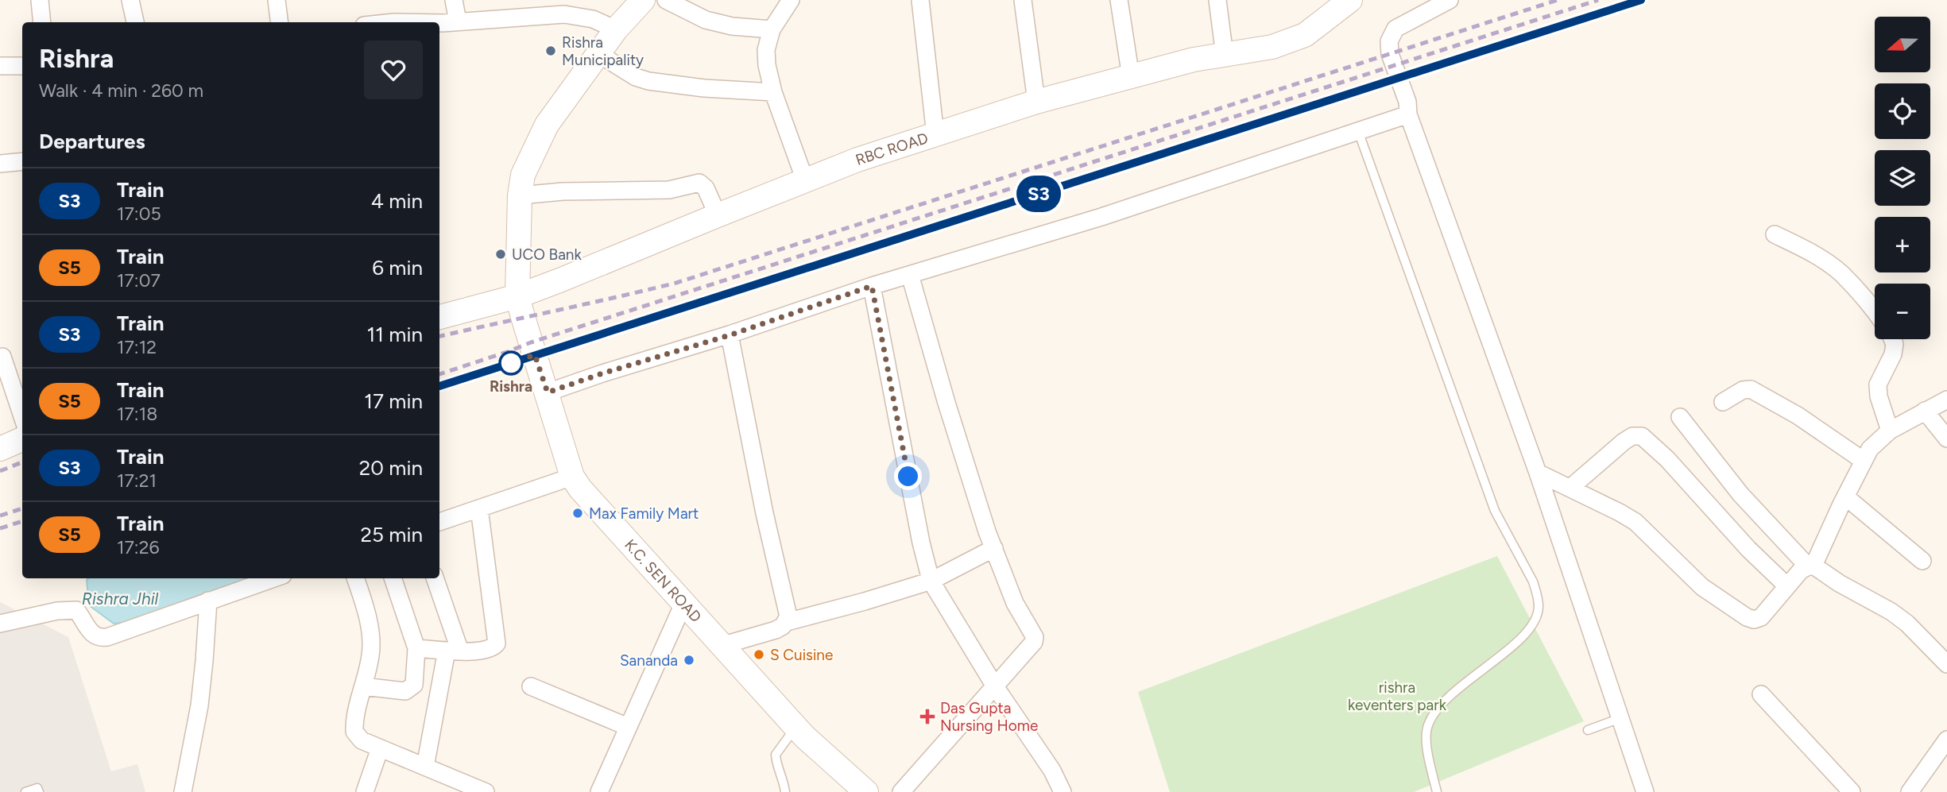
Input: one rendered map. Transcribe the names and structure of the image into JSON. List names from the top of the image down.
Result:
{
  "streets": {
    "street": ["RBC ROAD", "K.C. SEN ROAD"]
  },
  "crossings": [
    ["RBC ROAD", "K.C. SEN ROAD"]
  ],
  "water": ["Rishra Jhil"],
  "parks": ["rishra keventers park"],
  "places": {
    "other": [
      "Rishra Municipality",
      "UCO Bank",
      "Rishra",
      "Max Family Mart",
      "S Cuisine",
      "Sananda"
    ],
    "health": ["Das Gupta Nursing Home"]
  },
  "north": "left",
  "page": {
    "on_map": "S3",
    "map_buttons": ["+", "−"],
    "heading": [
      ["Rishra", "Walk · 4 min · 260 m"],
      "Departures"
    ],
    "list": [
      {
        "mark": "S3",
        "name": "Train",
        "note": "17:05",
        "value": "4 min"
      },
      {
        "mark": "S5",
        "name": "Train",
        "note": "17:07",
        "value": "6 min"
      },
      {
        "mark": "S3",
        "name": "Train",
        "note": "17:12",
        "value": "11 min"
      },
      {
        "mark": "S5",
        "name": "Train",
        "note": "17:18",
        "value": "17 min"
      },
      {
        "mark": "S3",
        "name": "Train",
        "note": "17:21",
        "value": "20 min"
      },
      {
        "mark": "S5",
        "name": "Train",
        "note": "17:26",
        "value": "25 min"
      }
    ]
  }
}
